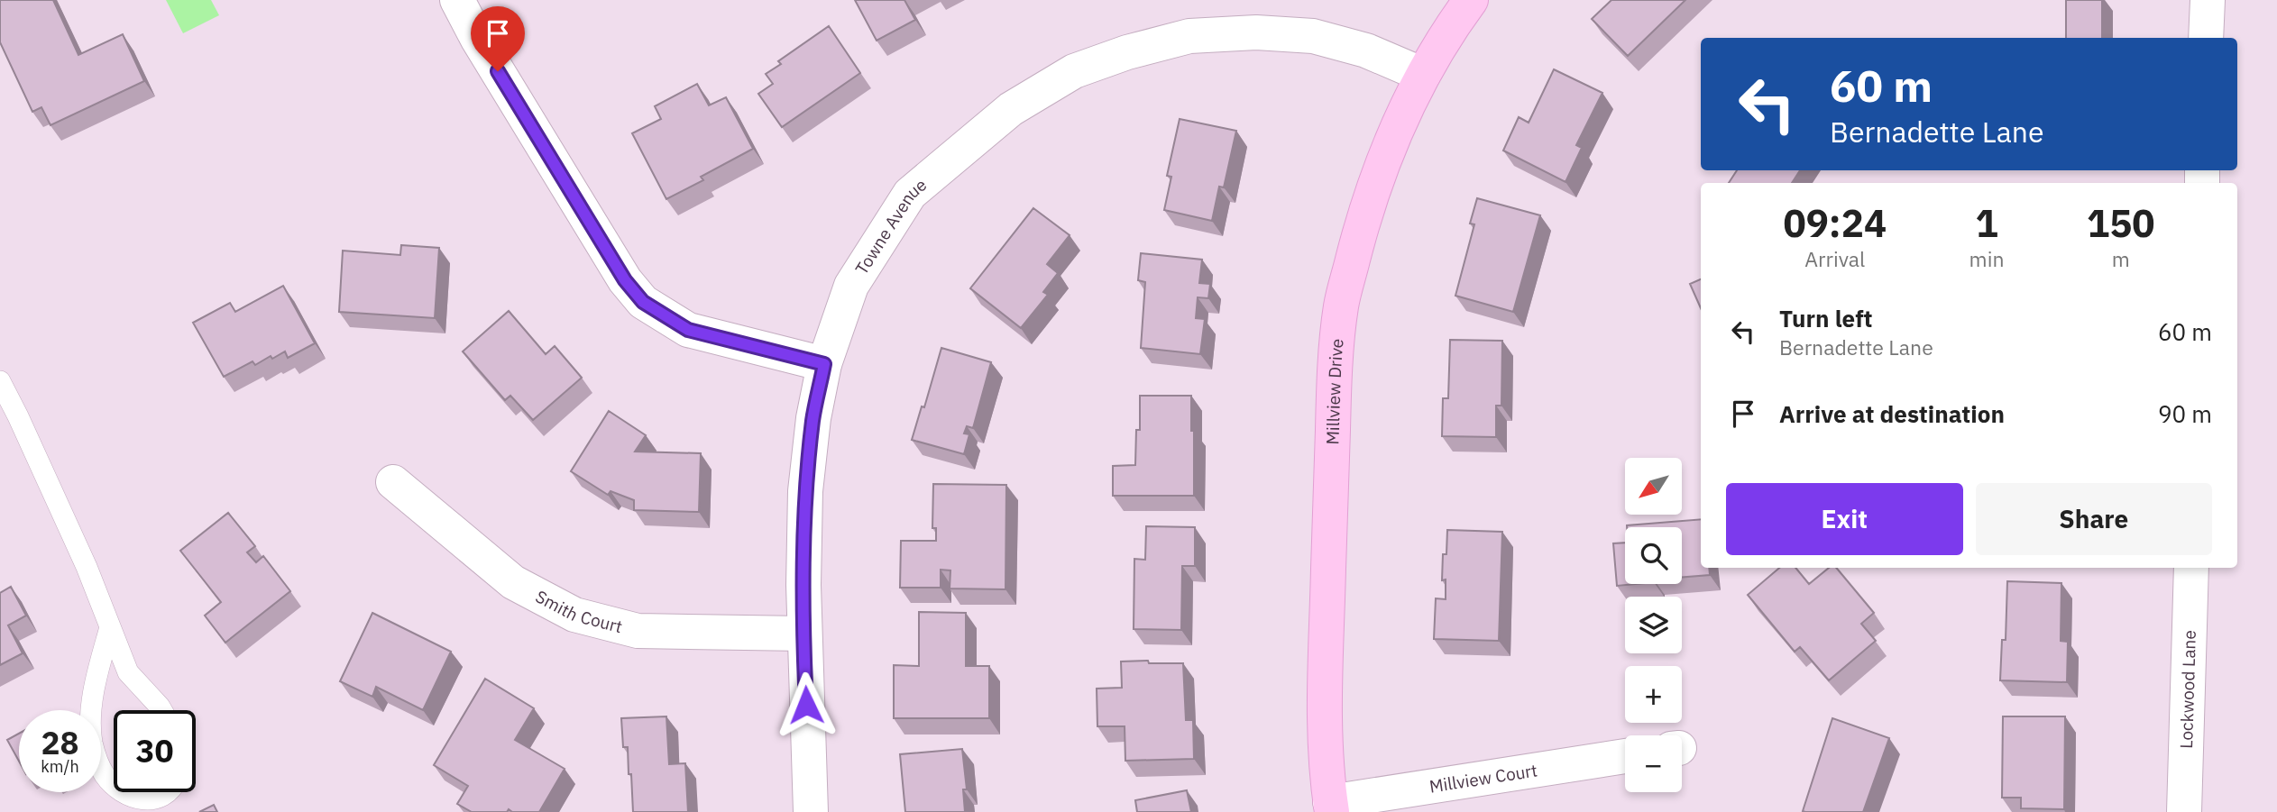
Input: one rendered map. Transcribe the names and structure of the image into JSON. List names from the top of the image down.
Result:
{
  "streets": {
    "street": [
      "Towne Avenue",
      "Millview Drive",
      "Smith Court",
      "Lockwood Lane",
      "Millview Court"
    ]
  },
  "crossings": [
    ["Towne Avenue", "Millview Drive"],
    ["Towne Avenue", "Smith Court"],
    ["Millview Drive", "Millview Court"]
  ],
  "north": "bottom left",
  "page": {
    "turn": ["60 m", "Bernadette Lane"],
    "eta": [
      "09:24",
      "Arrival",
      "1",
      "min",
      "150",
      "m"
    ],
    "list": [
      {
        "name": "Turn left",
        "note": "Bernadette Lane",
        "value": "60 m"
      },
      {
        "name": "Arrive at destination",
        "value": "90 m"
      }
    ],
    "map_buttons": ["+", "−"],
    "buttons": ["Exit", "Share"],
    "speed": "28 km/h",
    "limit": "30"
  }
}
